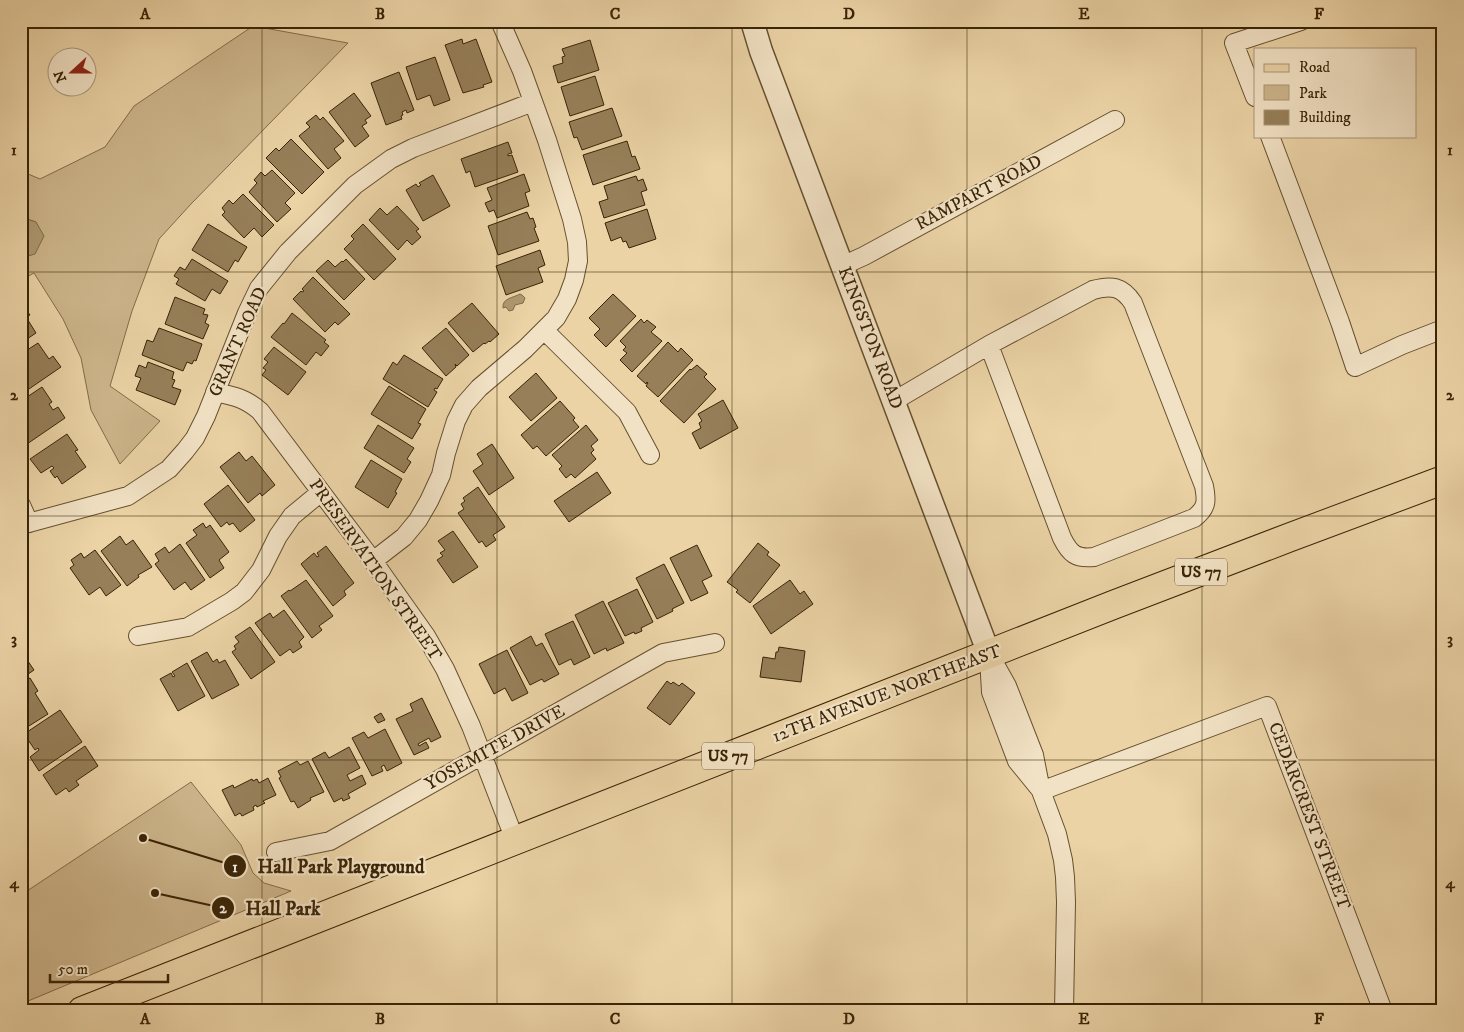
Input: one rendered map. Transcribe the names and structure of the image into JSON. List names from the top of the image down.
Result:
{
  "streets": {
    "main road": ["US 77", "12TH AVENUE NORTHEAST"],
    "street": [
      "RAMPART ROAD",
      "KINGSTON ROAD",
      "GRANT ROAD",
      "PRESERVATION STREET",
      "YOSEMITE DRIVE",
      "CEDARCREST STREET"
    ]
  },
  "crossings": [
    ["RAMPART ROAD", "KINGSTON ROAD"],
    ["KINGSTON ROAD", "12TH AVENUE NORTHEAST"],
    ["GRANT ROAD", "PRESERVATION STREET"],
    ["PRESERVATION STREET", "12TH AVENUE NORTHEAST"],
    ["PRESERVATION STREET", "YOSEMITE DRIVE"]
  ],
  "places": ["Hall Park Playground", "Hall Park"],
  "legend": ["Road", "Park", "Building"],
  "scale_bar": "50 m",
  "north": "left",
  "grid": {
    "columns": [
      "A",
      "B",
      "C",
      "D",
      "E",
      "F"
    ],
    "rows": [
      "1",
      "2",
      "3",
      "4"
    ]
  }
}
